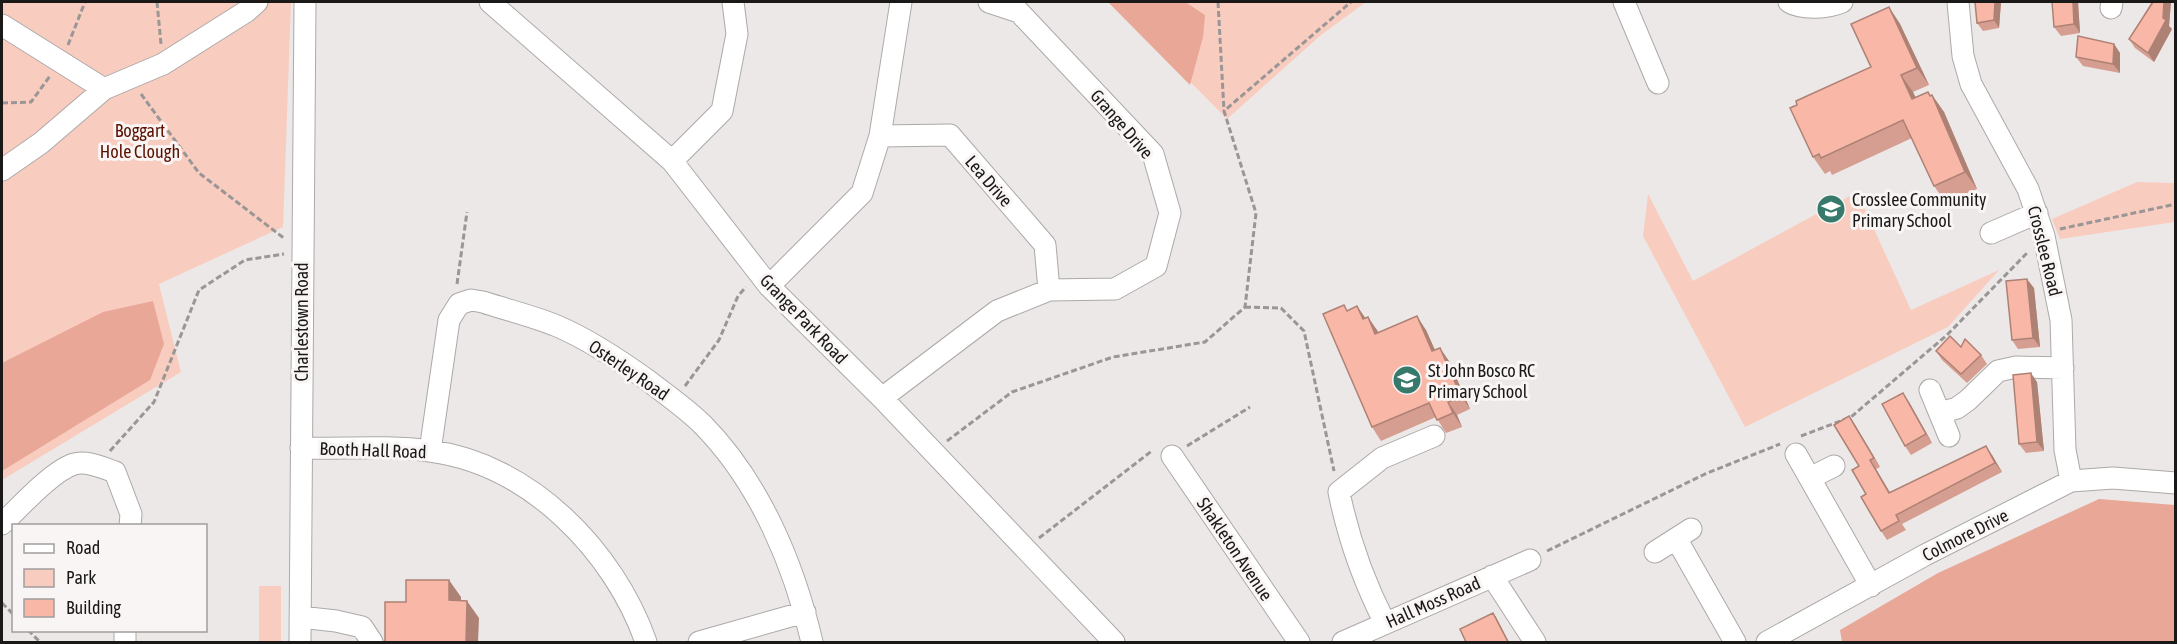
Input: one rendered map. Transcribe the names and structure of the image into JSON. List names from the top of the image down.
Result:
{
  "streets": {
    "street": [
      "Grange Drive",
      "Lea Drive",
      "Crosslee Road",
      "Grange Park Road",
      "Charlestown Road",
      "Osterley Road",
      "Booth Hall Road",
      "Colmore Drive",
      "Shakleton Avenue",
      "Hall Moss Road"
    ]
  },
  "crossings": [
    ["Grange Drive", "Lea Drive"],
    ["Grange Drive", "Grange Park Road"],
    ["Crosslee Road", "Colmore Drive"],
    ["Charlestown Road", "Booth Hall Road"]
  ],
  "parks": ["Boggart Hole Clough"],
  "places": {
    "school or university": ["Crosslee Community Primary School", "St John Bosco RC Primary School"]
  },
  "legend": ["Road", "Park", "Building"]
}
